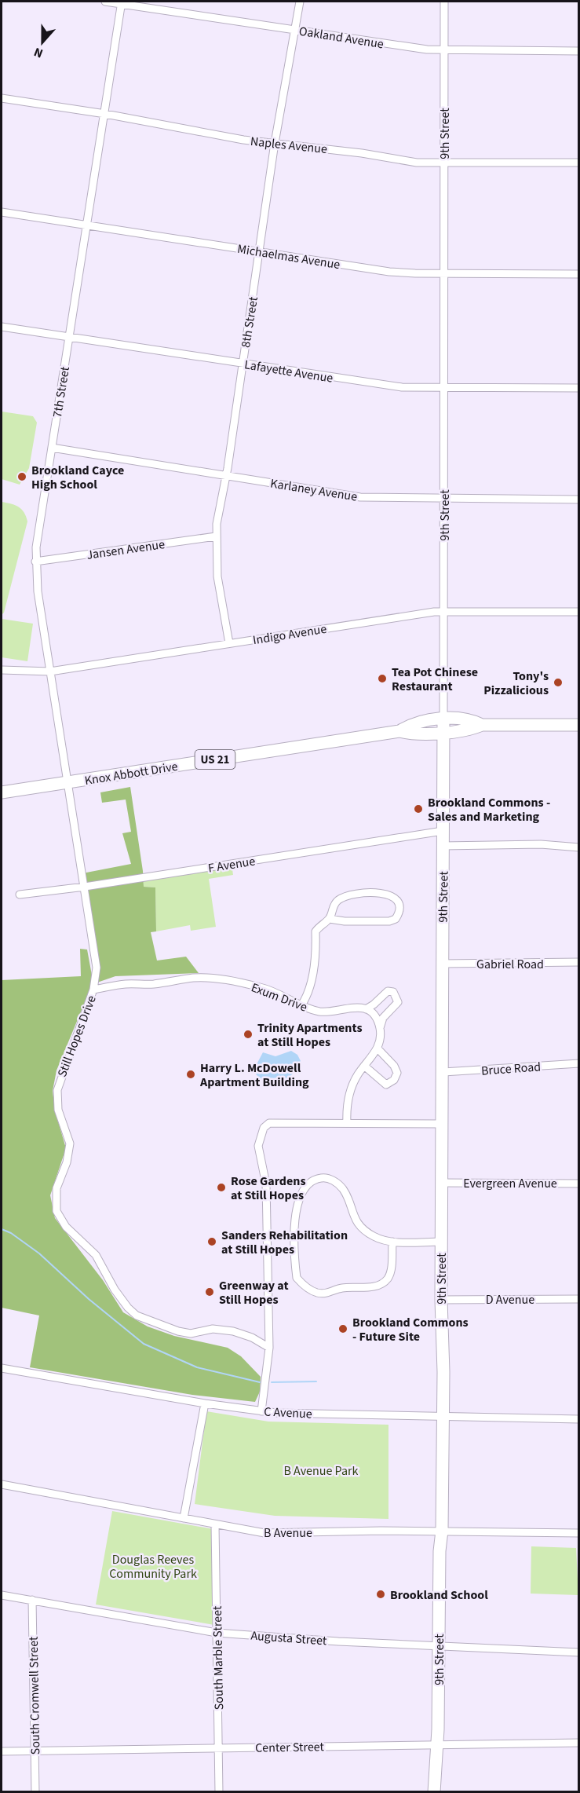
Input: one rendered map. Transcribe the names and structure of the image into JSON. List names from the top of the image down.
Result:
{
  "streets": {
    "main road": ["9th Street", "US 21", "Knox Abbott Drive"],
    "street": [
      "Oakland Avenue",
      "Naples Avenue",
      "Michaelmas Avenue",
      "8th Street",
      "Lafayette Avenue",
      "7th Street",
      "Karlaney Avenue",
      "Jansen Avenue",
      "Indigo Avenue",
      "F Avenue",
      "Gabriel Road",
      "Exum Drive",
      "Still Hopes Drive",
      "Bruce Road",
      "Evergreen Avenue",
      "D Avenue",
      "C Avenue",
      "B Avenue",
      "Augusta Street",
      "South Marble Street",
      "South Cromwell Street",
      "Center Street"
    ]
  },
  "crossings": [
    ["Oakland Avenue", "9th Street"],
    ["Oakland Avenue", "8th Street"],
    ["Oakland Avenue", "7th Street"],
    ["9th Street", "Naples Avenue"],
    ["9th Street", "Michaelmas Avenue"],
    ["9th Street", "Lafayette Avenue"],
    ["9th Street", "Karlaney Avenue"],
    ["9th Street", "Indigo Avenue"],
    ["9th Street", "Knox Abbott Drive"],
    ["9th Street", "F Avenue"],
    ["9th Street", "Gabriel Road"],
    ["9th Street", "Bruce Road"],
    ["9th Street", "Evergreen Avenue"],
    ["9th Street", "D Avenue"],
    ["9th Street", "C Avenue"],
    ["9th Street", "B Avenue"],
    ["9th Street", "Augusta Street"],
    ["9th Street", "Center Street"],
    ["Naples Avenue", "8th Street"],
    ["Naples Avenue", "7th Street"],
    ["Michaelmas Avenue", "8th Street"],
    ["Michaelmas Avenue", "7th Street"],
    ["8th Street", "Lafayette Avenue"],
    ["8th Street", "Karlaney Avenue"],
    ["8th Street", "Jansen Avenue"],
    ["8th Street", "Indigo Avenue"],
    ["Lafayette Avenue", "7th Street"],
    ["7th Street", "Karlaney Avenue"],
    ["7th Street", "Jansen Avenue"],
    ["7th Street", "Indigo Avenue"],
    ["7th Street", "Knox Abbott Drive"],
    ["7th Street", "Still Hopes Drive"],
    ["Knox Abbott Drive", "Still Hopes Drive"],
    ["F Avenue", "Still Hopes Drive"],
    ["Exum Drive", "Still Hopes Drive"],
    ["B Avenue", "South Marble Street"],
    ["Augusta Street", "South Marble Street"],
    ["Augusta Street", "South Cromwell Street"],
    ["South Marble Street", "Center Street"],
    ["South Cromwell Street", "Center Street"]
  ],
  "parks": ["B Avenue Park", "Douglas Reeves Community Park"],
  "places": [
    "Brookland Cayce High School",
    "Tea Pot Chinese Restaurant",
    "Tony's Pizzalicious",
    "Brookland Commons - Sales and Marketing",
    "Trinity Apartments at Still Hopes",
    "Harry L. McDowell Apartment Building",
    "Rose Gardens at Still Hopes",
    "Sanders Rehabilitation at Still Hopes",
    "Greenway at Still Hopes",
    "Brookland Commons - Future Site",
    "Brookland School"
  ],
  "north": "bottom"
}
